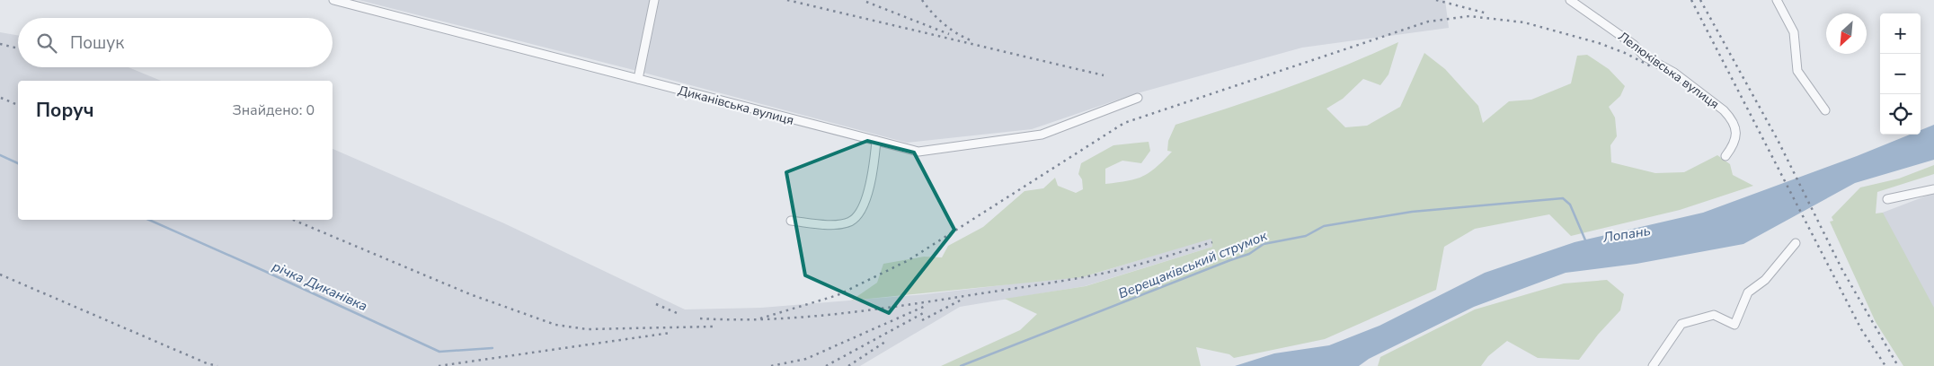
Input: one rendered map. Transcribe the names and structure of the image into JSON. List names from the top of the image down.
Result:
{
  "streets": {
    "street": ["Лелюківська вулиця", "Диканівська вулиця"]
  },
  "water": ["Лопань", "Верещаківський струмок", "річка Диканівка"],
  "north": "bottom left",
  "page": {
    "map_buttons": ["+", "−"],
    "search": "Пошук",
    "heading": ["Поруч", "Знайдено: 0"]
  }
}
